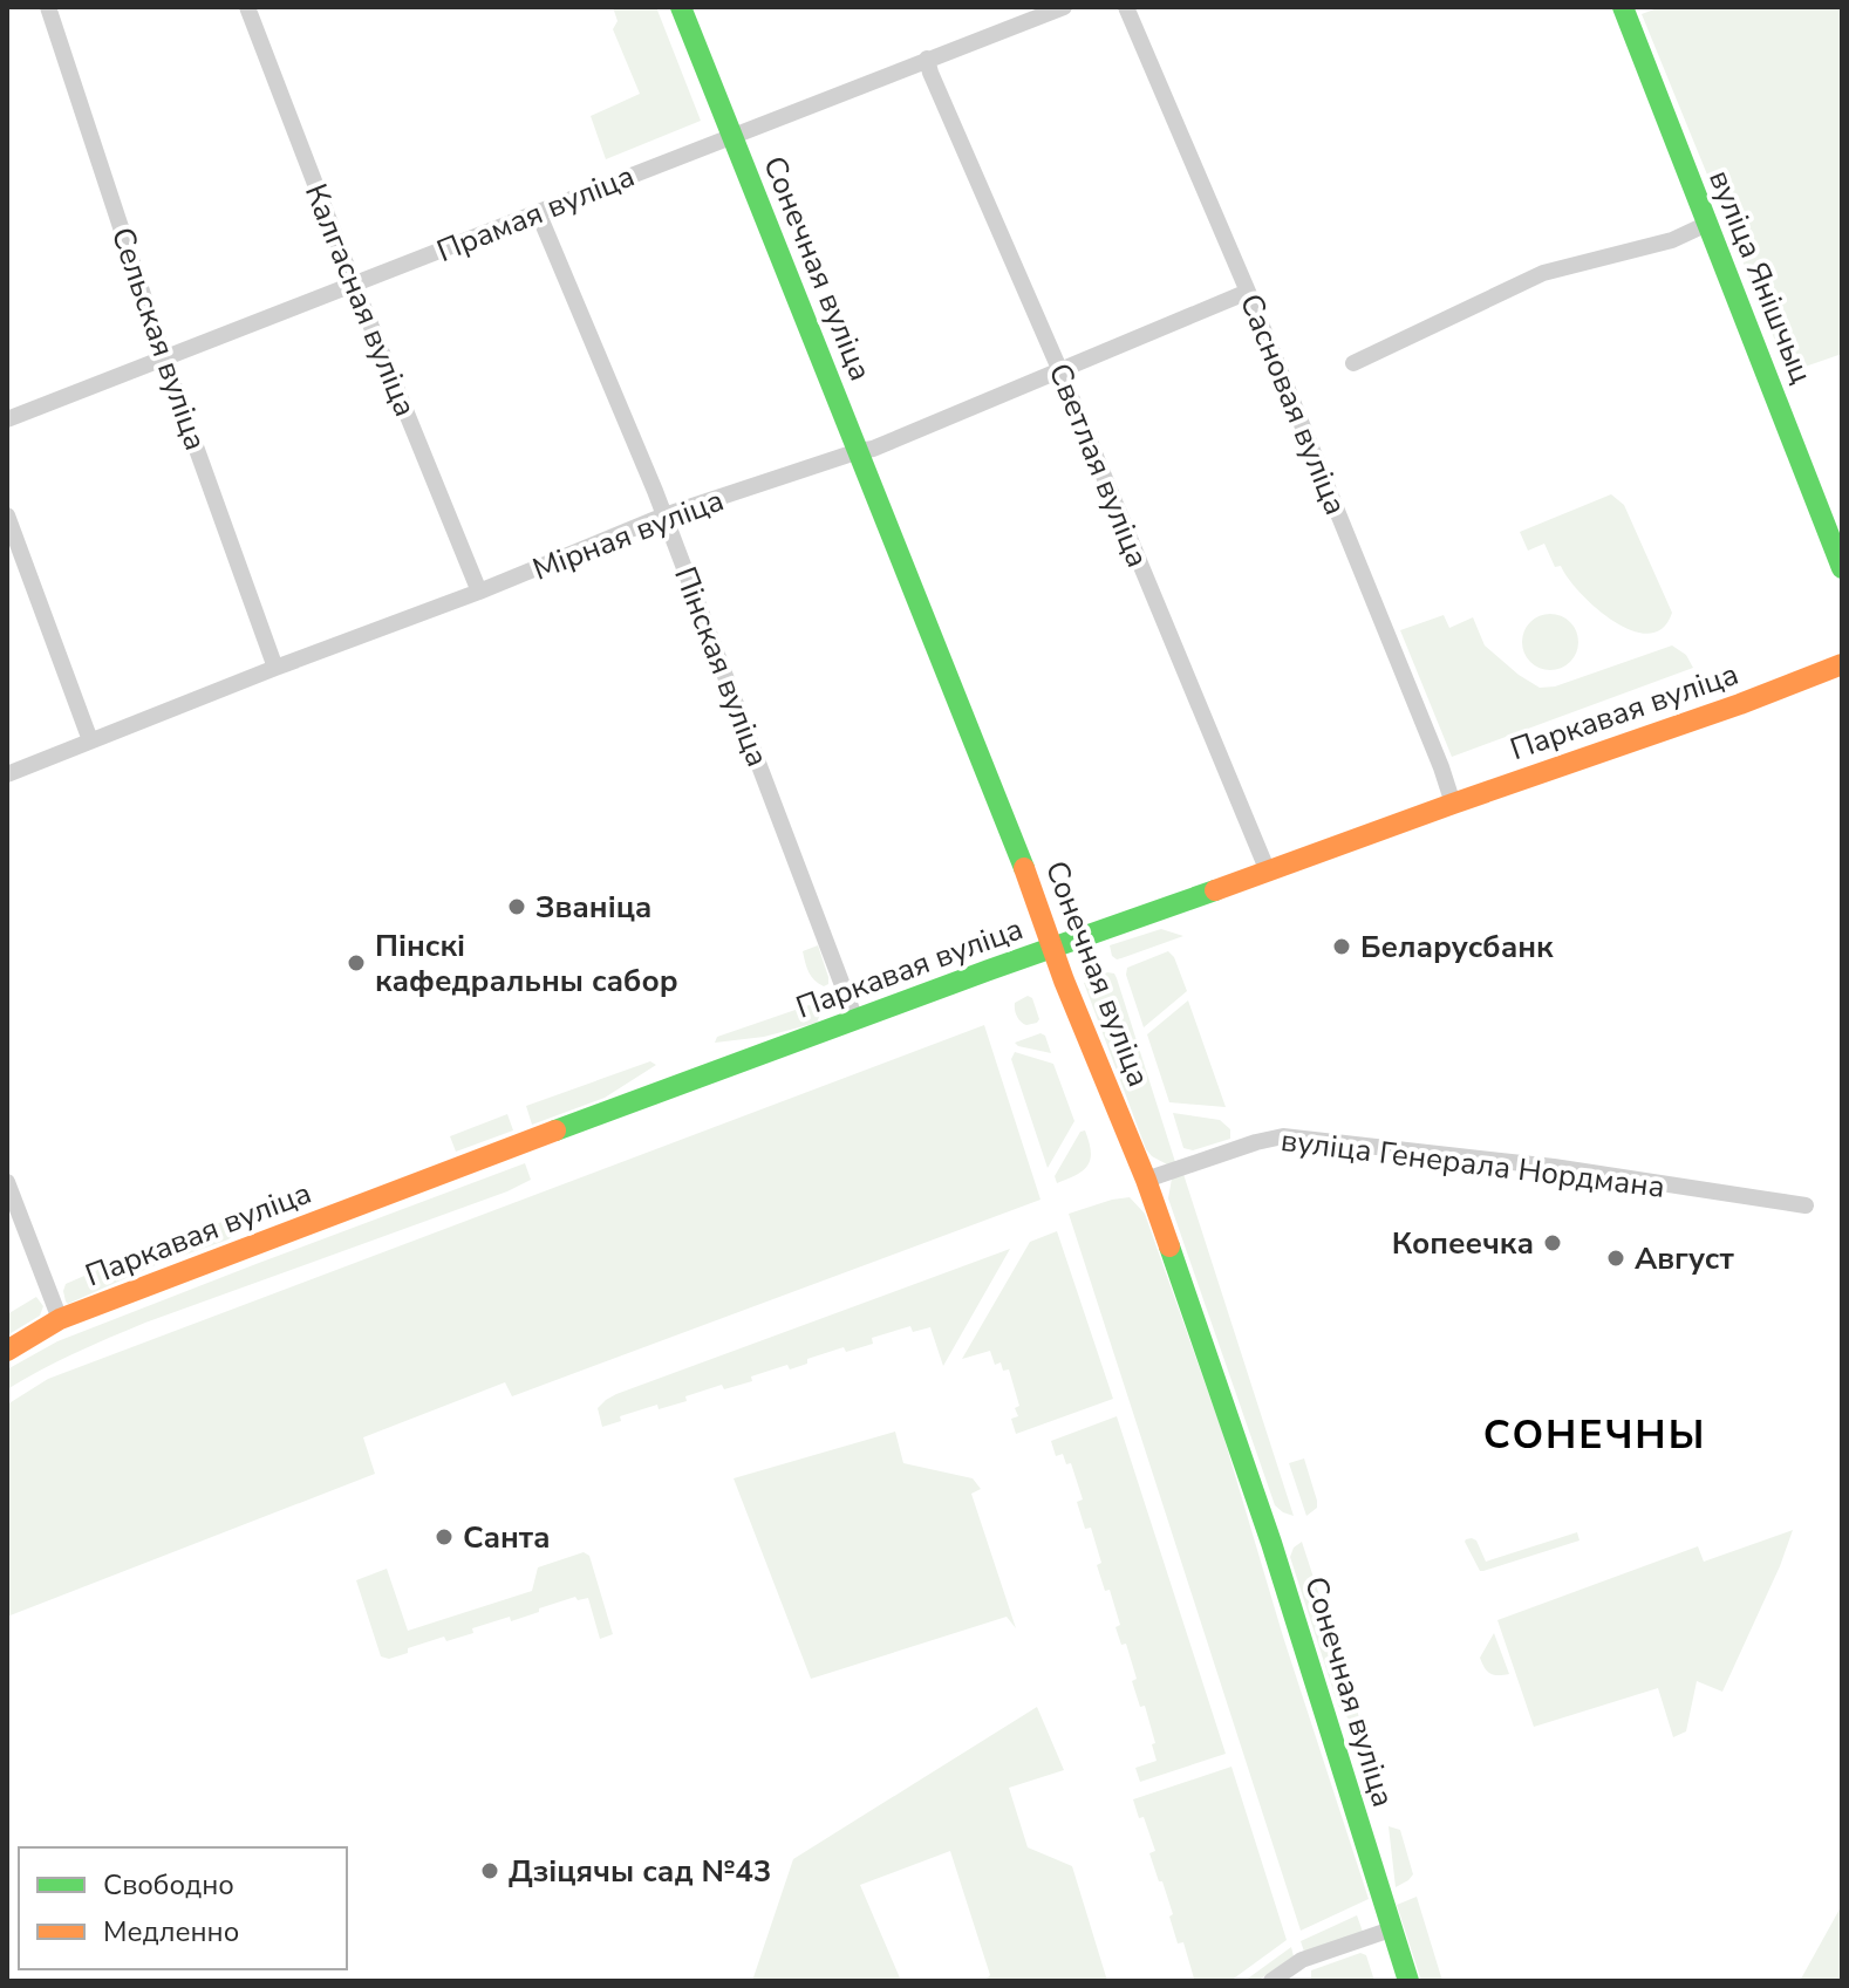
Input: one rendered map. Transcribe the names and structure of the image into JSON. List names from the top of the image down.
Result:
{
  "streets": {
    "street": [
      "Прамая вуліца",
      "Сонечная вуліца",
      "вуліца Янішчыц",
      "Калгасная вуліца",
      "Сельская вуліца",
      "Сасновая вуліца",
      "Светлая вуліца",
      "Мірная вуліца",
      "Пінская вуліца",
      "Паркавая вуліца",
      "вуліца Генерала Нордмана"
    ]
  },
  "crossings": [
    ["Прамая вуліца", "Сонечная вуліца"],
    ["Прамая вуліца", "Калгасная вуліца"],
    ["Прамая вуліца", "Сельская вуліца"],
    ["Прамая вуліца", "Светлая вуліца"],
    ["Прамая вуліца", "Пінская вуліца"],
    ["Сонечная вуліца", "Мірная вуліца"],
    ["Сонечная вуліца", "Паркавая вуліца"],
    ["Сонечная вуліца", "вуліца Генерала Нордмана"],
    ["Калгасная вуліца", "Мірная вуліца"],
    ["Сельская вуліца", "Мірная вуліца"],
    ["Сасновая вуліца", "Мірная вуліца"],
    ["Сасновая вуліца", "Паркавая вуліца"],
    ["Светлая вуліца", "Мірная вуліца"],
    ["Светлая вуліца", "Паркавая вуліца"],
    ["Мірная вуліца", "Пінская вуліца"],
    ["Пінская вуліца", "Паркавая вуліца"]
  ],
  "districts": ["СОНЕЧНЫ"],
  "places": [
    "Званіца",
    "Беларусбанк",
    "Пінскі кафедральны сабор",
    "Копеечка",
    "Август",
    "Санта",
    "Дзіцячы сад №43"
  ],
  "legend": ["Свободно", "Медленно"]
}
